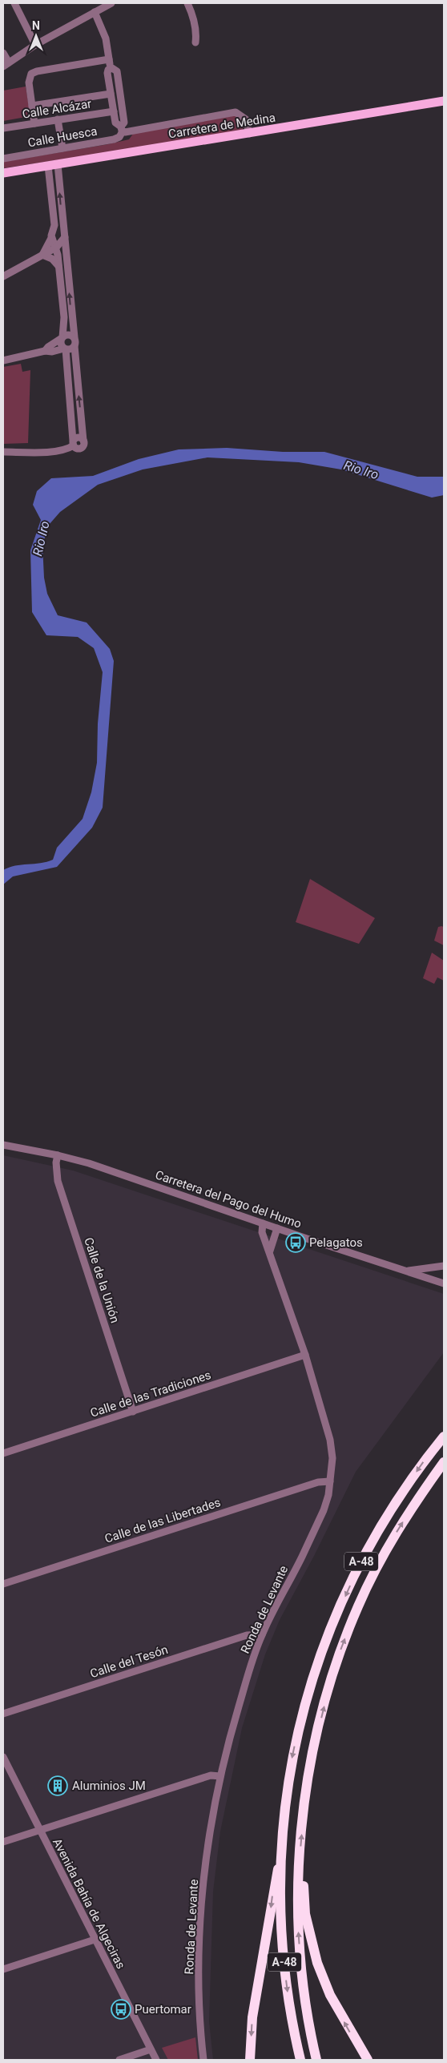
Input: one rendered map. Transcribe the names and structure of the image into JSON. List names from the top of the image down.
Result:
{
  "streets": {
    "highway": ["A-48"],
    "main road": ["Carretera de Medina"],
    "street": [
      "Calle Alcázar",
      "Calle Huesca",
      "Carretera del Pago del Humo",
      "Calle de la Unión",
      "Calle de las Tradiciones",
      "Calle de las Libertades",
      "Ronda de Levante",
      "Calle del Tesón",
      "Avenida Bahía de Algeciras"
    ]
  },
  "crossings": [
    ["Carretera de Medina", "Calle Huesca"],
    ["Carretera del Pago del Humo", "Calle de la Unión"],
    ["Calle de la Unión", "Calle de las Tradiciones"],
    ["Calle de las Tradiciones", "Ronda de Levante"],
    ["Calle de las Libertades", "Ronda de Levante"],
    ["Ronda de Levante", "Calle del Tesón"]
  ],
  "water": ["Rio Iro"],
  "places": {
    "bus stop": ["Pelagatos", "Puertomar"],
    "building": ["Aluminios JM"]
  },
  "north": "top"
}
